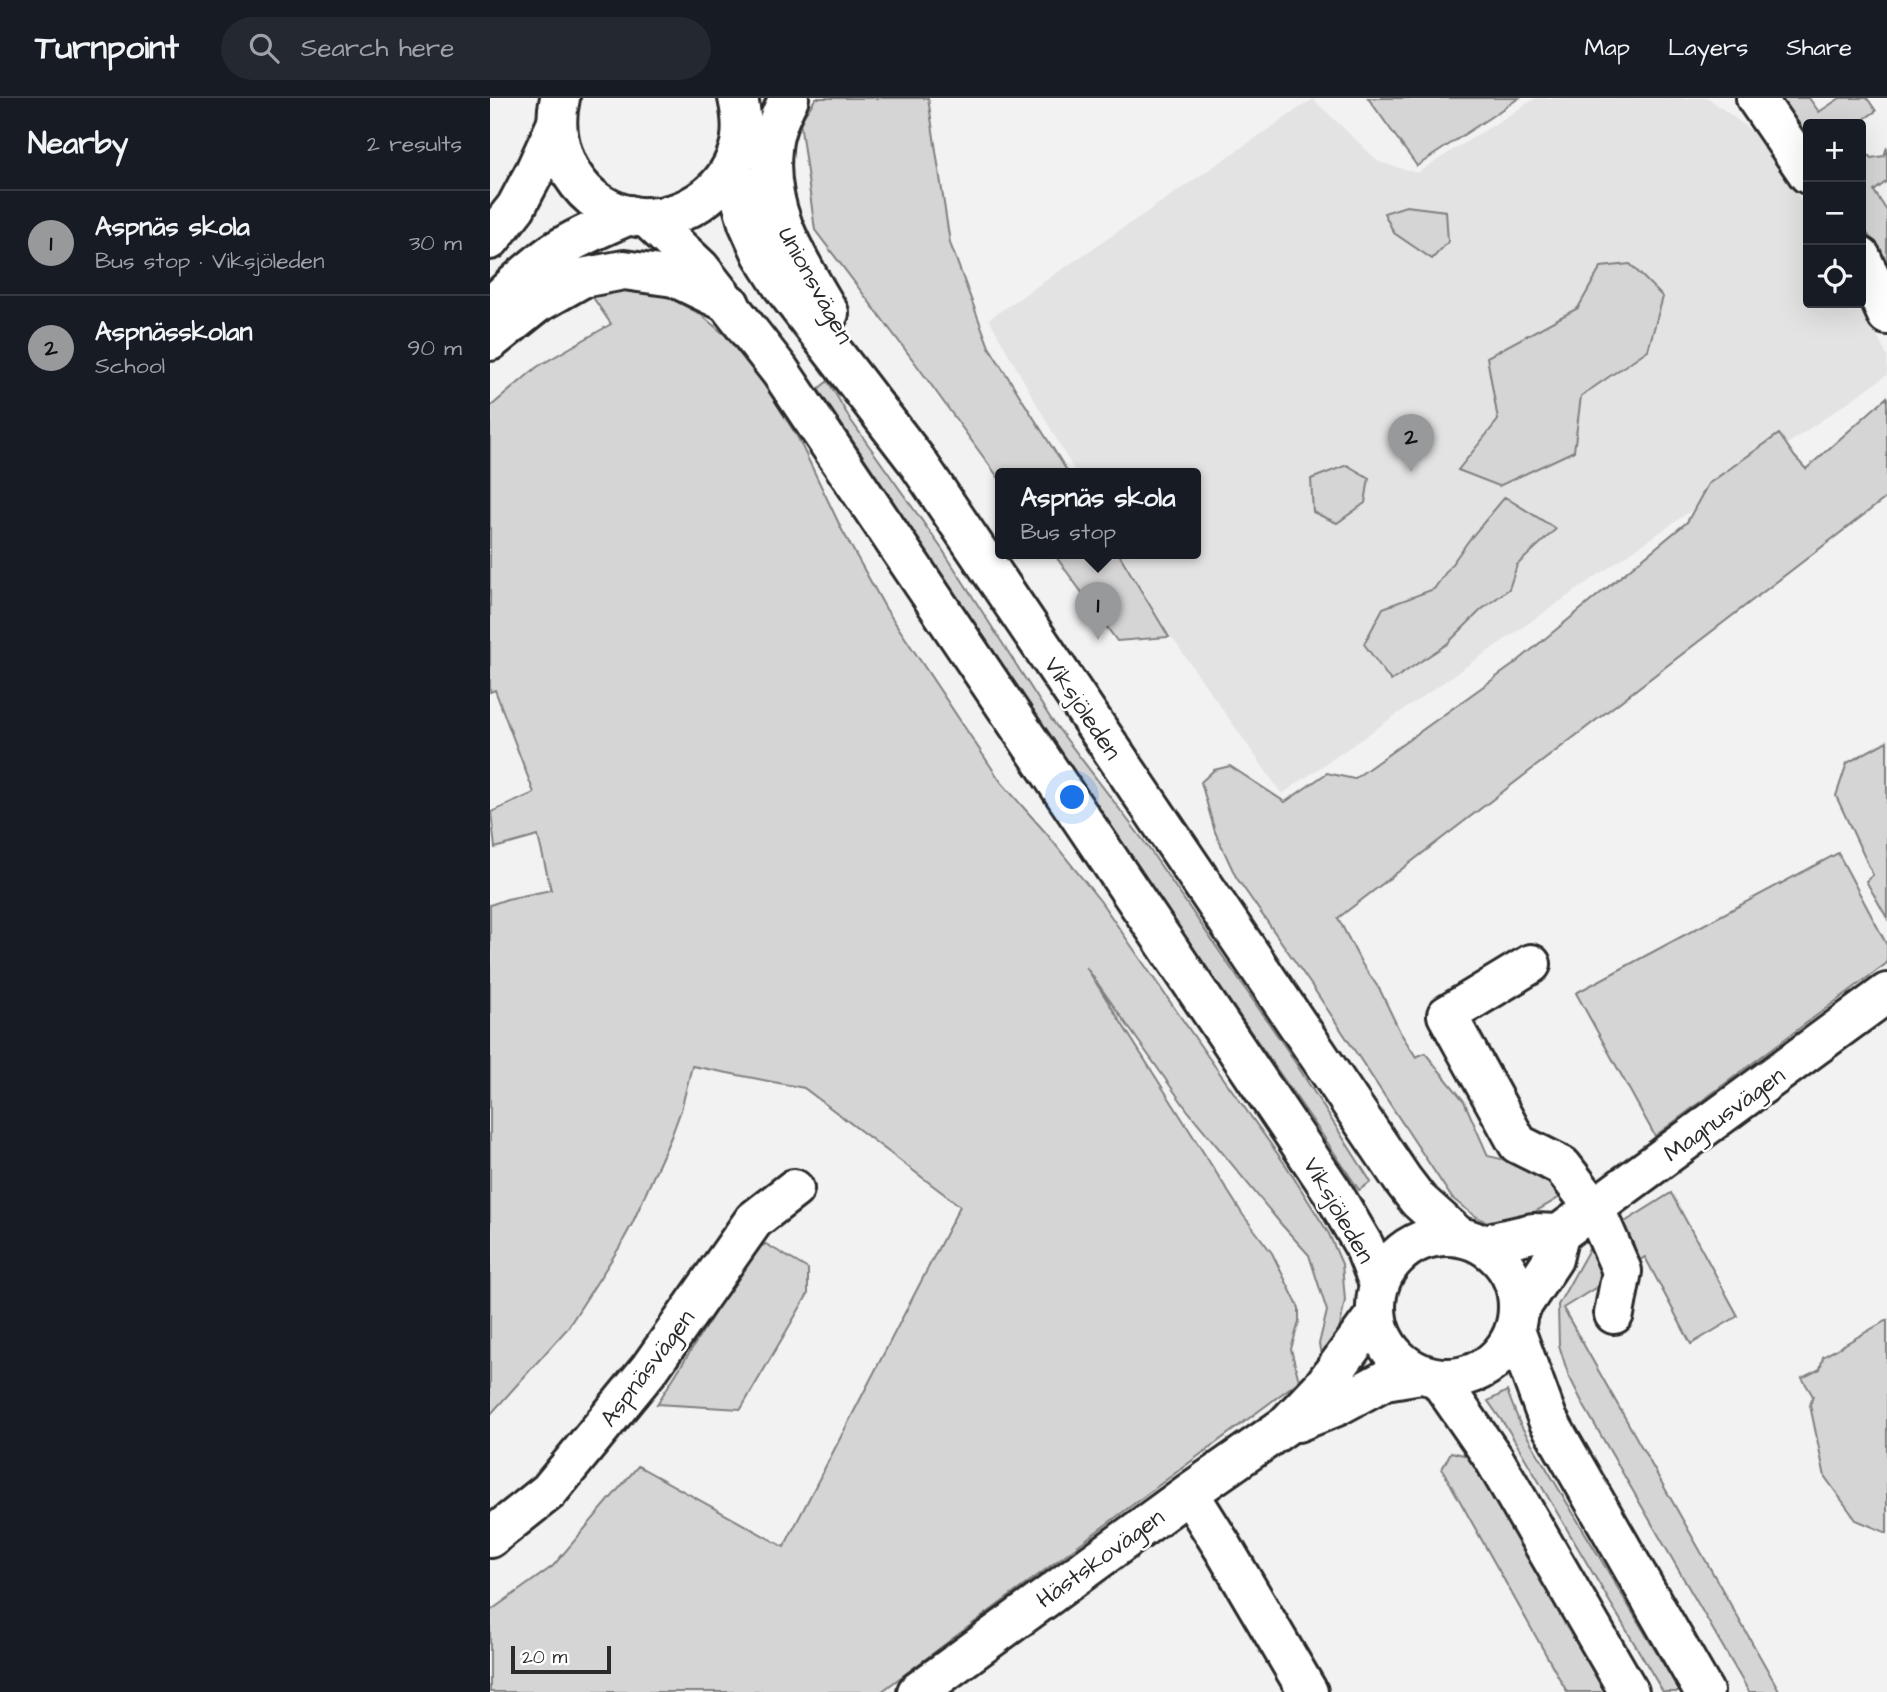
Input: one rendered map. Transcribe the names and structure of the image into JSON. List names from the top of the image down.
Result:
{
  "streets": {
    "main road": [
      "Unionsvägen",
      "Viksjöleden",
      "Magnusvägen",
      "Aspnäsvägen",
      "Hästskovägen"
    ]
  },
  "crossings": [
    ["Unionsvägen", "Viksjöleden"],
    ["Viksjöleden", "Hästskovägen"]
  ],
  "scale_bar": "20 m",
  "page": {
    "header": "Turnpoint",
    "search": "Search here",
    "nav": ["Map", "Layers", "Share"],
    "heading": ["Nearby", "2 results"],
    "map_buttons": ["+", "−"],
    "list": [
      {
        "mark": "1",
        "name": "Aspnäs skola",
        "note": "Bus stop · Viksjöleden",
        "value": "30 m"
      },
      {
        "mark": "2",
        "name": "Aspnässkolan",
        "note": "School",
        "value": "90 m"
      }
    ],
    "pins": ["2", "1"],
    "popup": ["Aspnäs skola", "Bus stop"],
    "scale": "20 m"
  }
}
